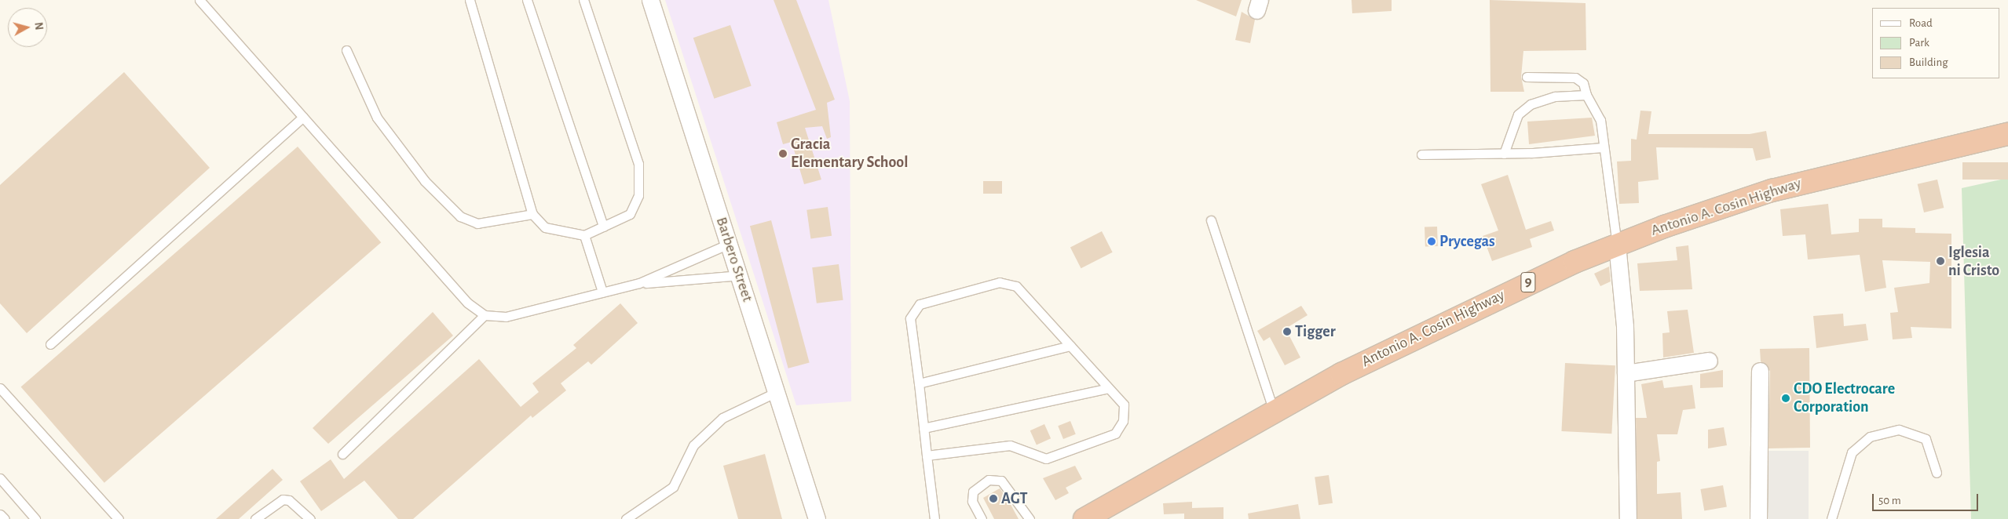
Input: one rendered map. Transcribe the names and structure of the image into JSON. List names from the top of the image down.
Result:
{
  "streets": {
    "highway": ["Antonio A. Cosin Highway", "9"],
    "street": ["Barbero Street"]
  },
  "places": [
    "Gracia Elementary School",
    "Prycegas",
    "Iglesia ni Cristo",
    "Tigger",
    "CDO Electrocare Corporation",
    "AGT"
  ],
  "legend": ["Road", "Park", "Building"],
  "scale_bar": "50 m",
  "north": "right"
}
